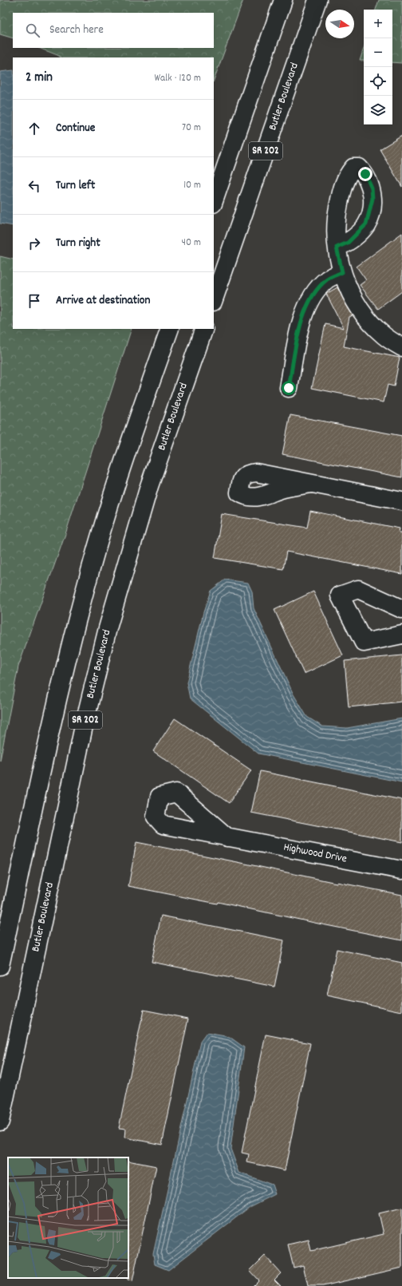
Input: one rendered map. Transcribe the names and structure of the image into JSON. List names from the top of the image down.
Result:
{
  "streets": {
    "main road": ["Butler Boulevard", "SR 202", "Highwood Drive"]
  },
  "north": "right",
  "page": {
    "map_buttons": ["+", "−"],
    "search": "Search here",
    "heading": ["2 min", "Walk · 120 m"],
    "list": [
      ["Continue", "70 m"],
      ["Turn left", "10 m"],
      ["Turn right", "40 m"],
      "Arrive at destination"
    ]
  }
}
